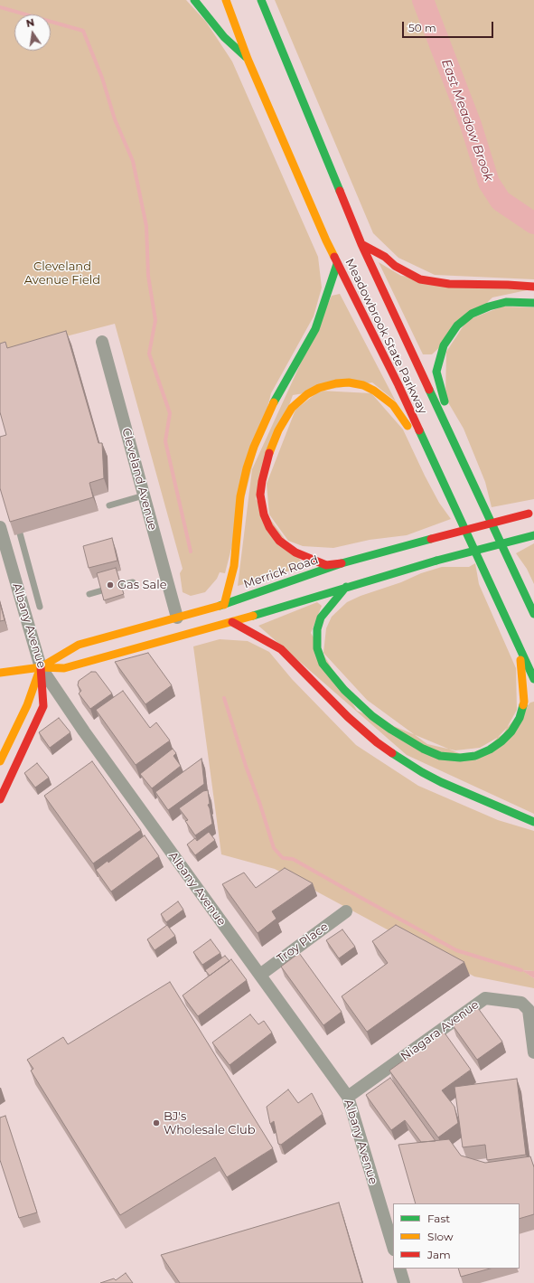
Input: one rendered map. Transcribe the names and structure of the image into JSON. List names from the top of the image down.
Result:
{
  "streets": {
    "main road": ["Meadowbrook State Parkway", "Merrick Road"],
    "street": [
      "Cleveland Avenue",
      "Albany Avenue",
      "Troy Place",
      "Niagara Avenue"
    ]
  },
  "crossings": [
    ["Cleveland Avenue", "Merrick Road"],
    ["Merrick Road", "Albany Avenue"],
    ["Albany Avenue", "Troy Place"],
    ["Albany Avenue", "Niagara Avenue"]
  ],
  "water": ["East Meadow Brook"],
  "parks": ["Cleveland Avenue Field"],
  "places": ["Gas Sale", "BJ's Wholesale Club"],
  "legend": ["Fast", "Slow", "Jam"],
  "scale_bar": "50 m",
  "north": "top"
}
